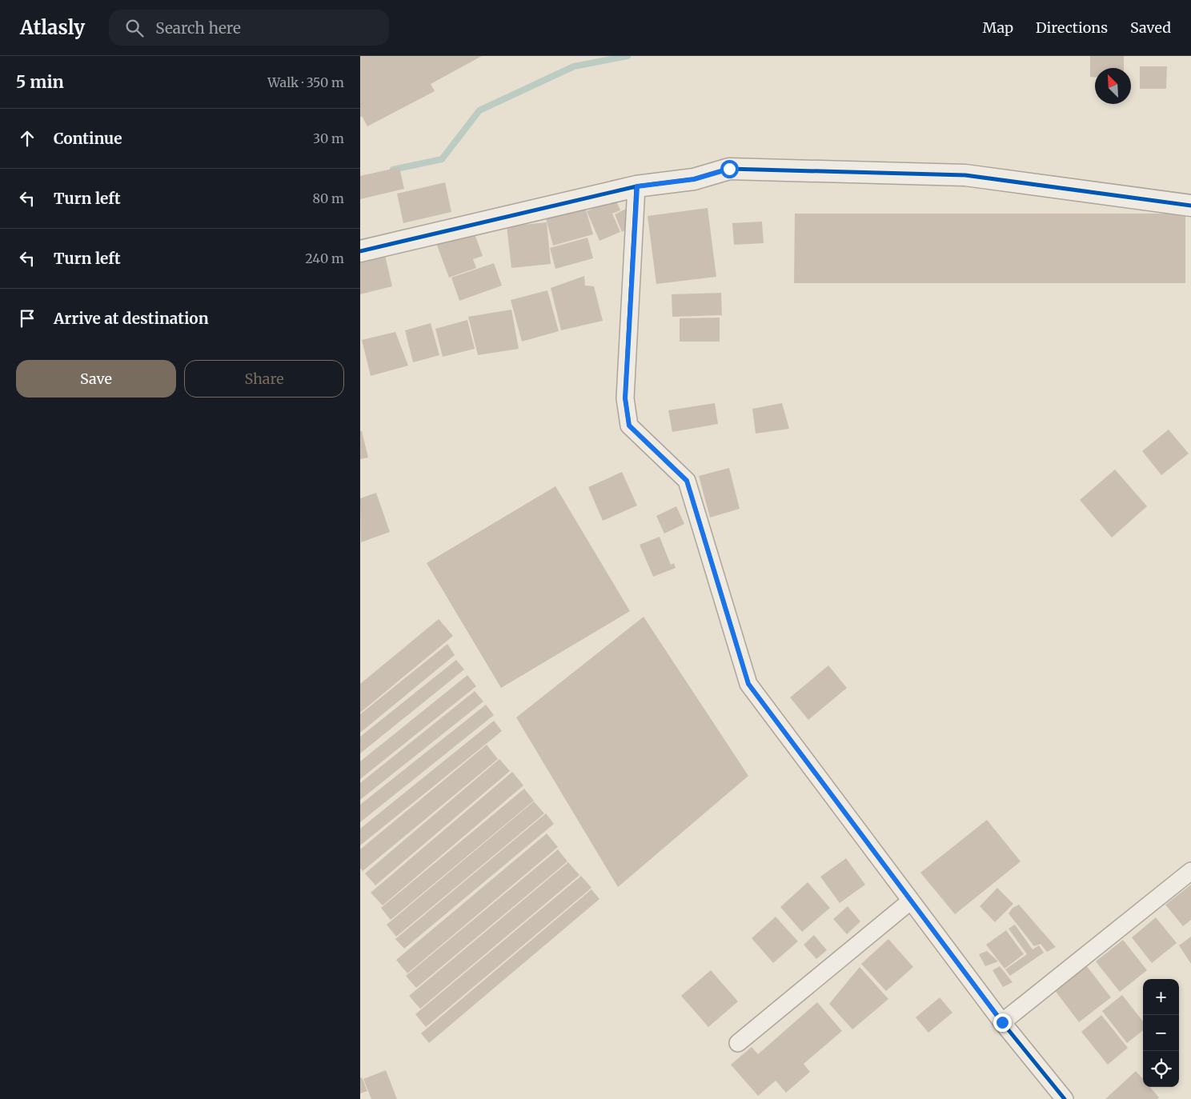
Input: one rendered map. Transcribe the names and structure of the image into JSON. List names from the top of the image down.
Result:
{
  "north": "top left",
  "page": {
    "header": "Atlasly",
    "search": "Search here",
    "nav": ["Map", "Directions", "Saved"],
    "heading": ["5 min", "Walk · 350 m"],
    "list": [
      ["Continue", "30 m"],
      ["Turn left", "80 m"],
      ["Turn left", "240 m"],
      "Arrive at destination"
    ],
    "buttons": ["Save", "Share"],
    "map_buttons": ["+", "−"]
  }
}
